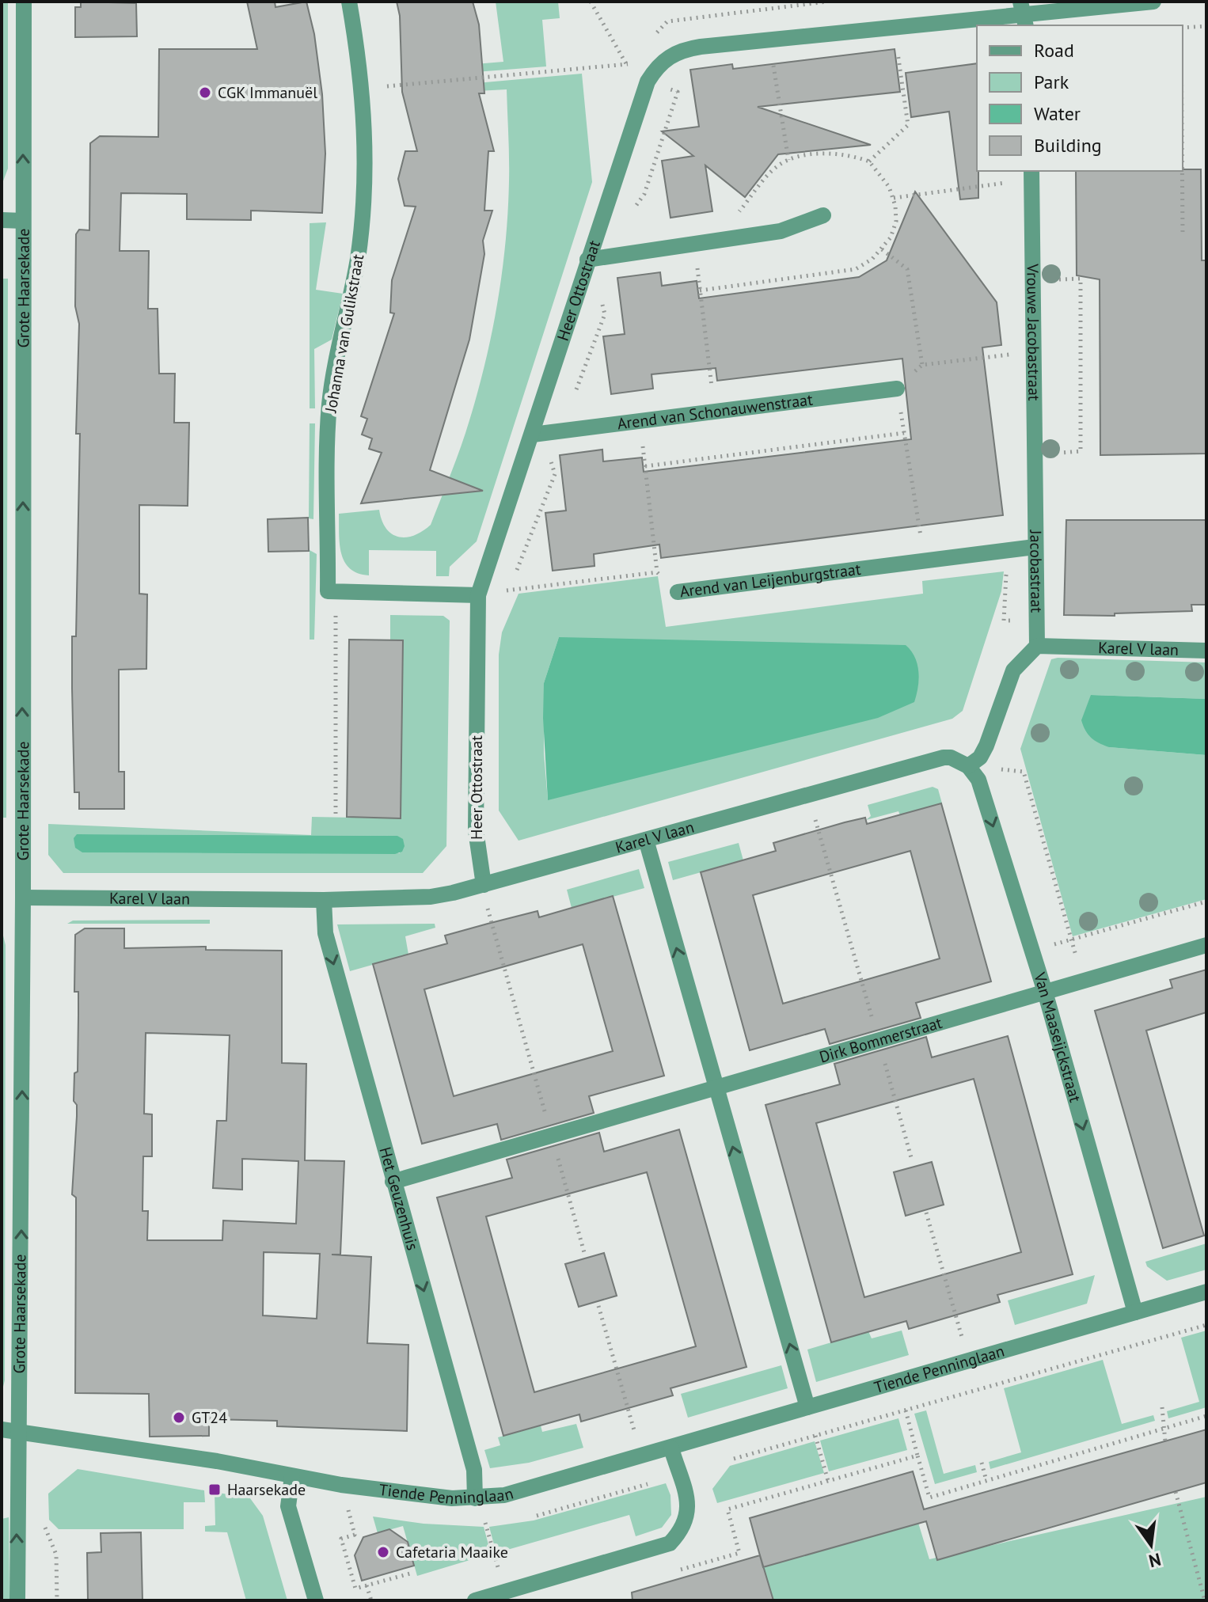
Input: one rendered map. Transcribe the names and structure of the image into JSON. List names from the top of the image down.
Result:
{
  "streets": {
    "street": [
      "Grote Haarsekade",
      "Heer Ottostraat",
      "Johanna van Gulikstraat",
      "Vrouwe Jacobastraat",
      "Arend van Schonauwenstraat",
      "Jacobastraat",
      "Arend van Leijenburgstraat",
      "Karel V laan",
      "Van Maaseijckstraat",
      "Dirk Bommerstraat",
      "Het Geuzenhuis",
      "Tiende Penninglaan"
    ]
  },
  "crossings": [
    ["Grote Haarsekade", "Karel V laan"],
    ["Grote Haarsekade", "Tiende Penninglaan"],
    ["Heer Ottostraat", "Arend van Schonauwenstraat"],
    ["Heer Ottostraat", "Karel V laan"],
    ["Vrouwe Jacobastraat", "Jacobastraat"],
    ["Jacobastraat", "Arend van Leijenburgstraat"],
    ["Jacobastraat", "Karel V laan"],
    ["Karel V laan", "Van Maaseijckstraat"],
    ["Karel V laan", "Het Geuzenhuis"],
    ["Van Maaseijckstraat", "Dirk Bommerstraat"],
    ["Van Maaseijckstraat", "Tiende Penninglaan"],
    ["Dirk Bommerstraat", "Het Geuzenhuis"],
    ["Het Geuzenhuis", "Tiende Penninglaan"]
  ],
  "one_way": ["Grote Haarsekade", "Van Maaseijckstraat", "Het Geuzenhuis"],
  "places": {
    "other": ["CGK Immanuël", "GT24", "Cafetaria Maaike"],
    "transit": ["Haarsekade"]
  },
  "legend": [
    "Road",
    "Park",
    "Water",
    "Building"
  ],
  "north": "bottom"
}
